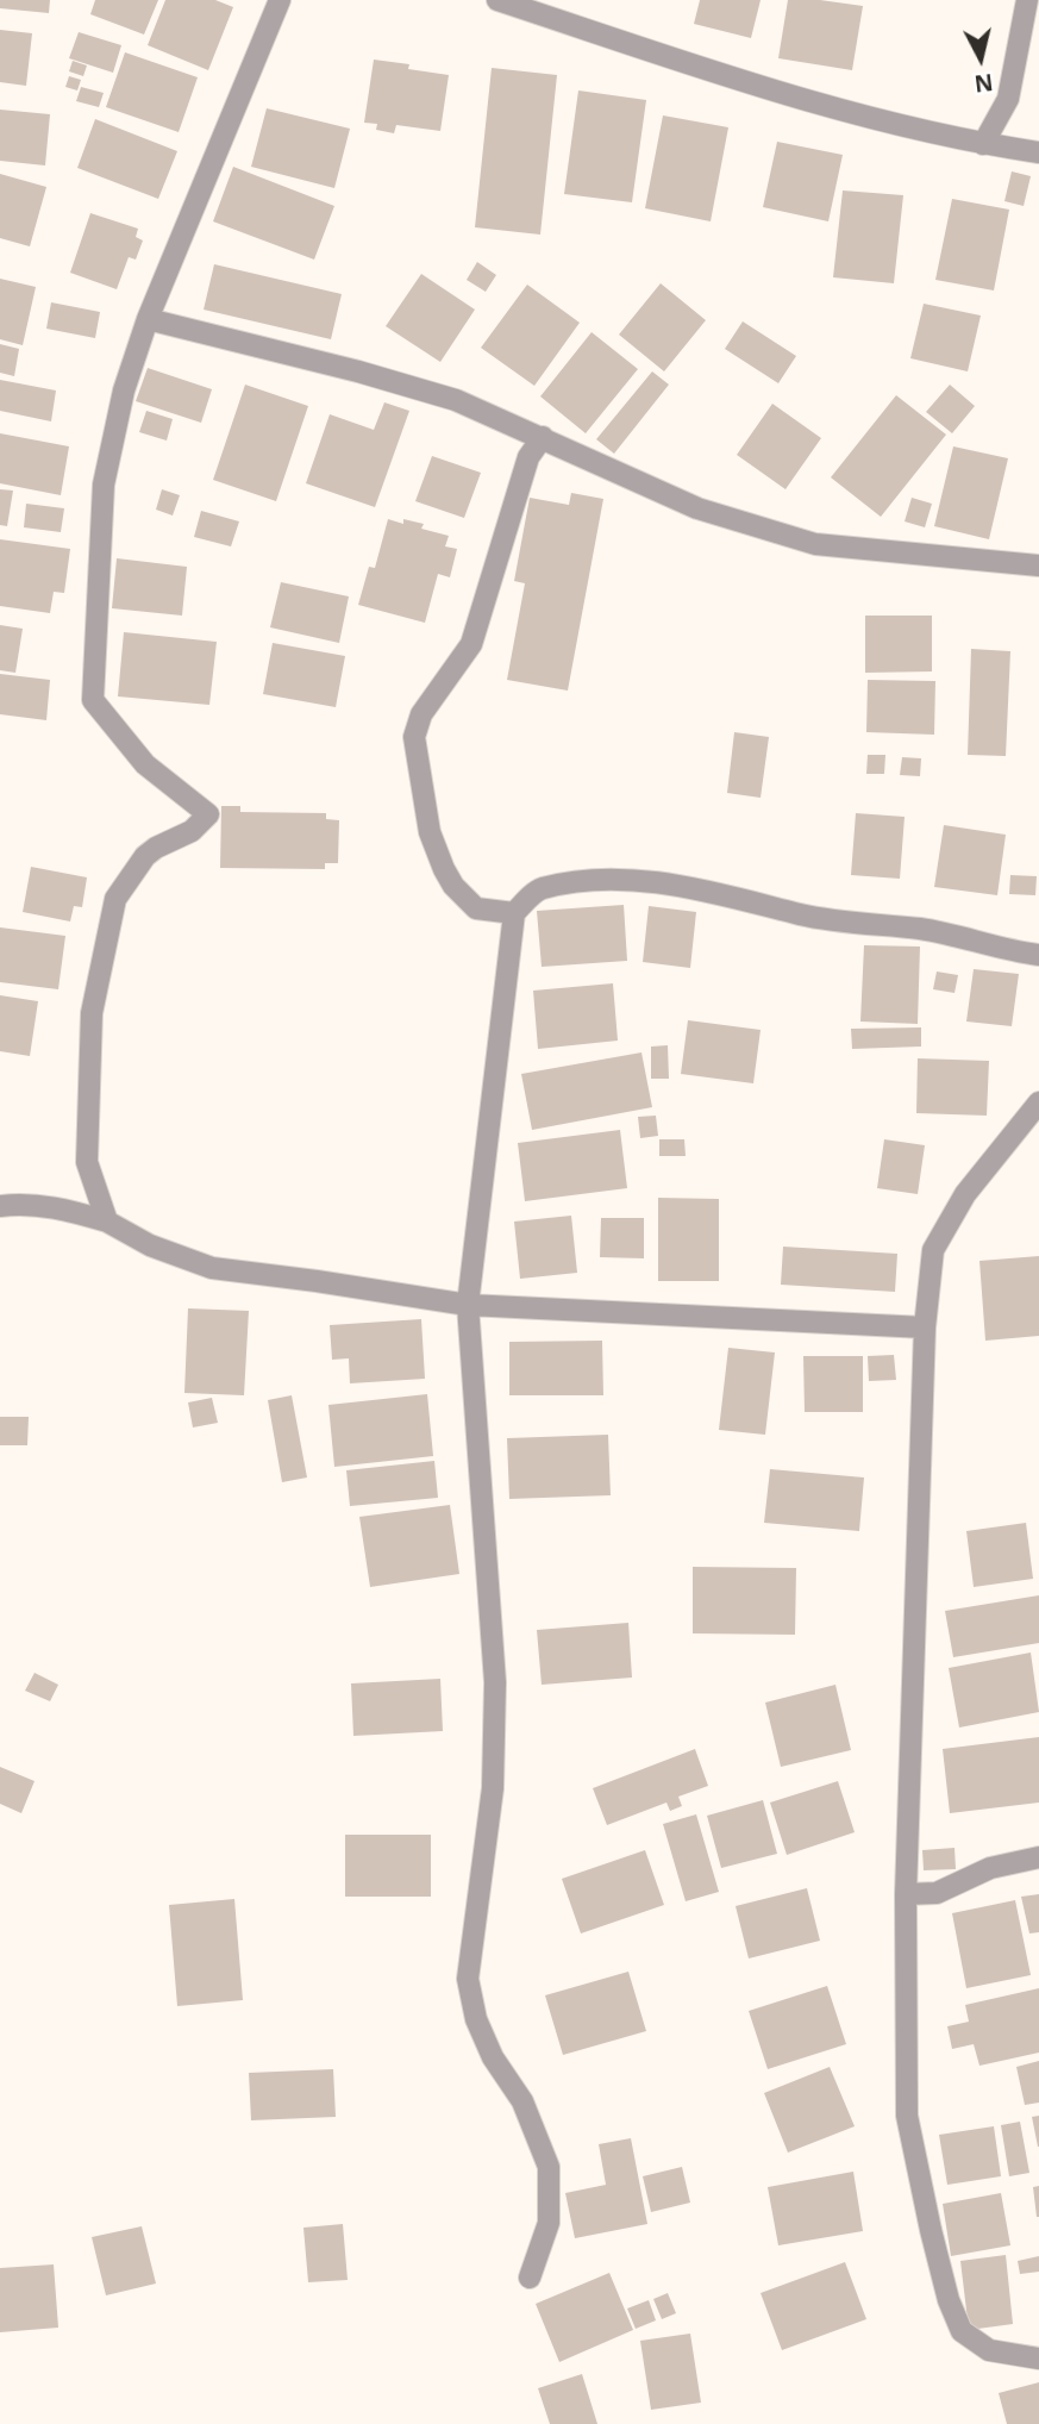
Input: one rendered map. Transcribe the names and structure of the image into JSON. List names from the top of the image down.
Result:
{
  "north": "bottom"
}
